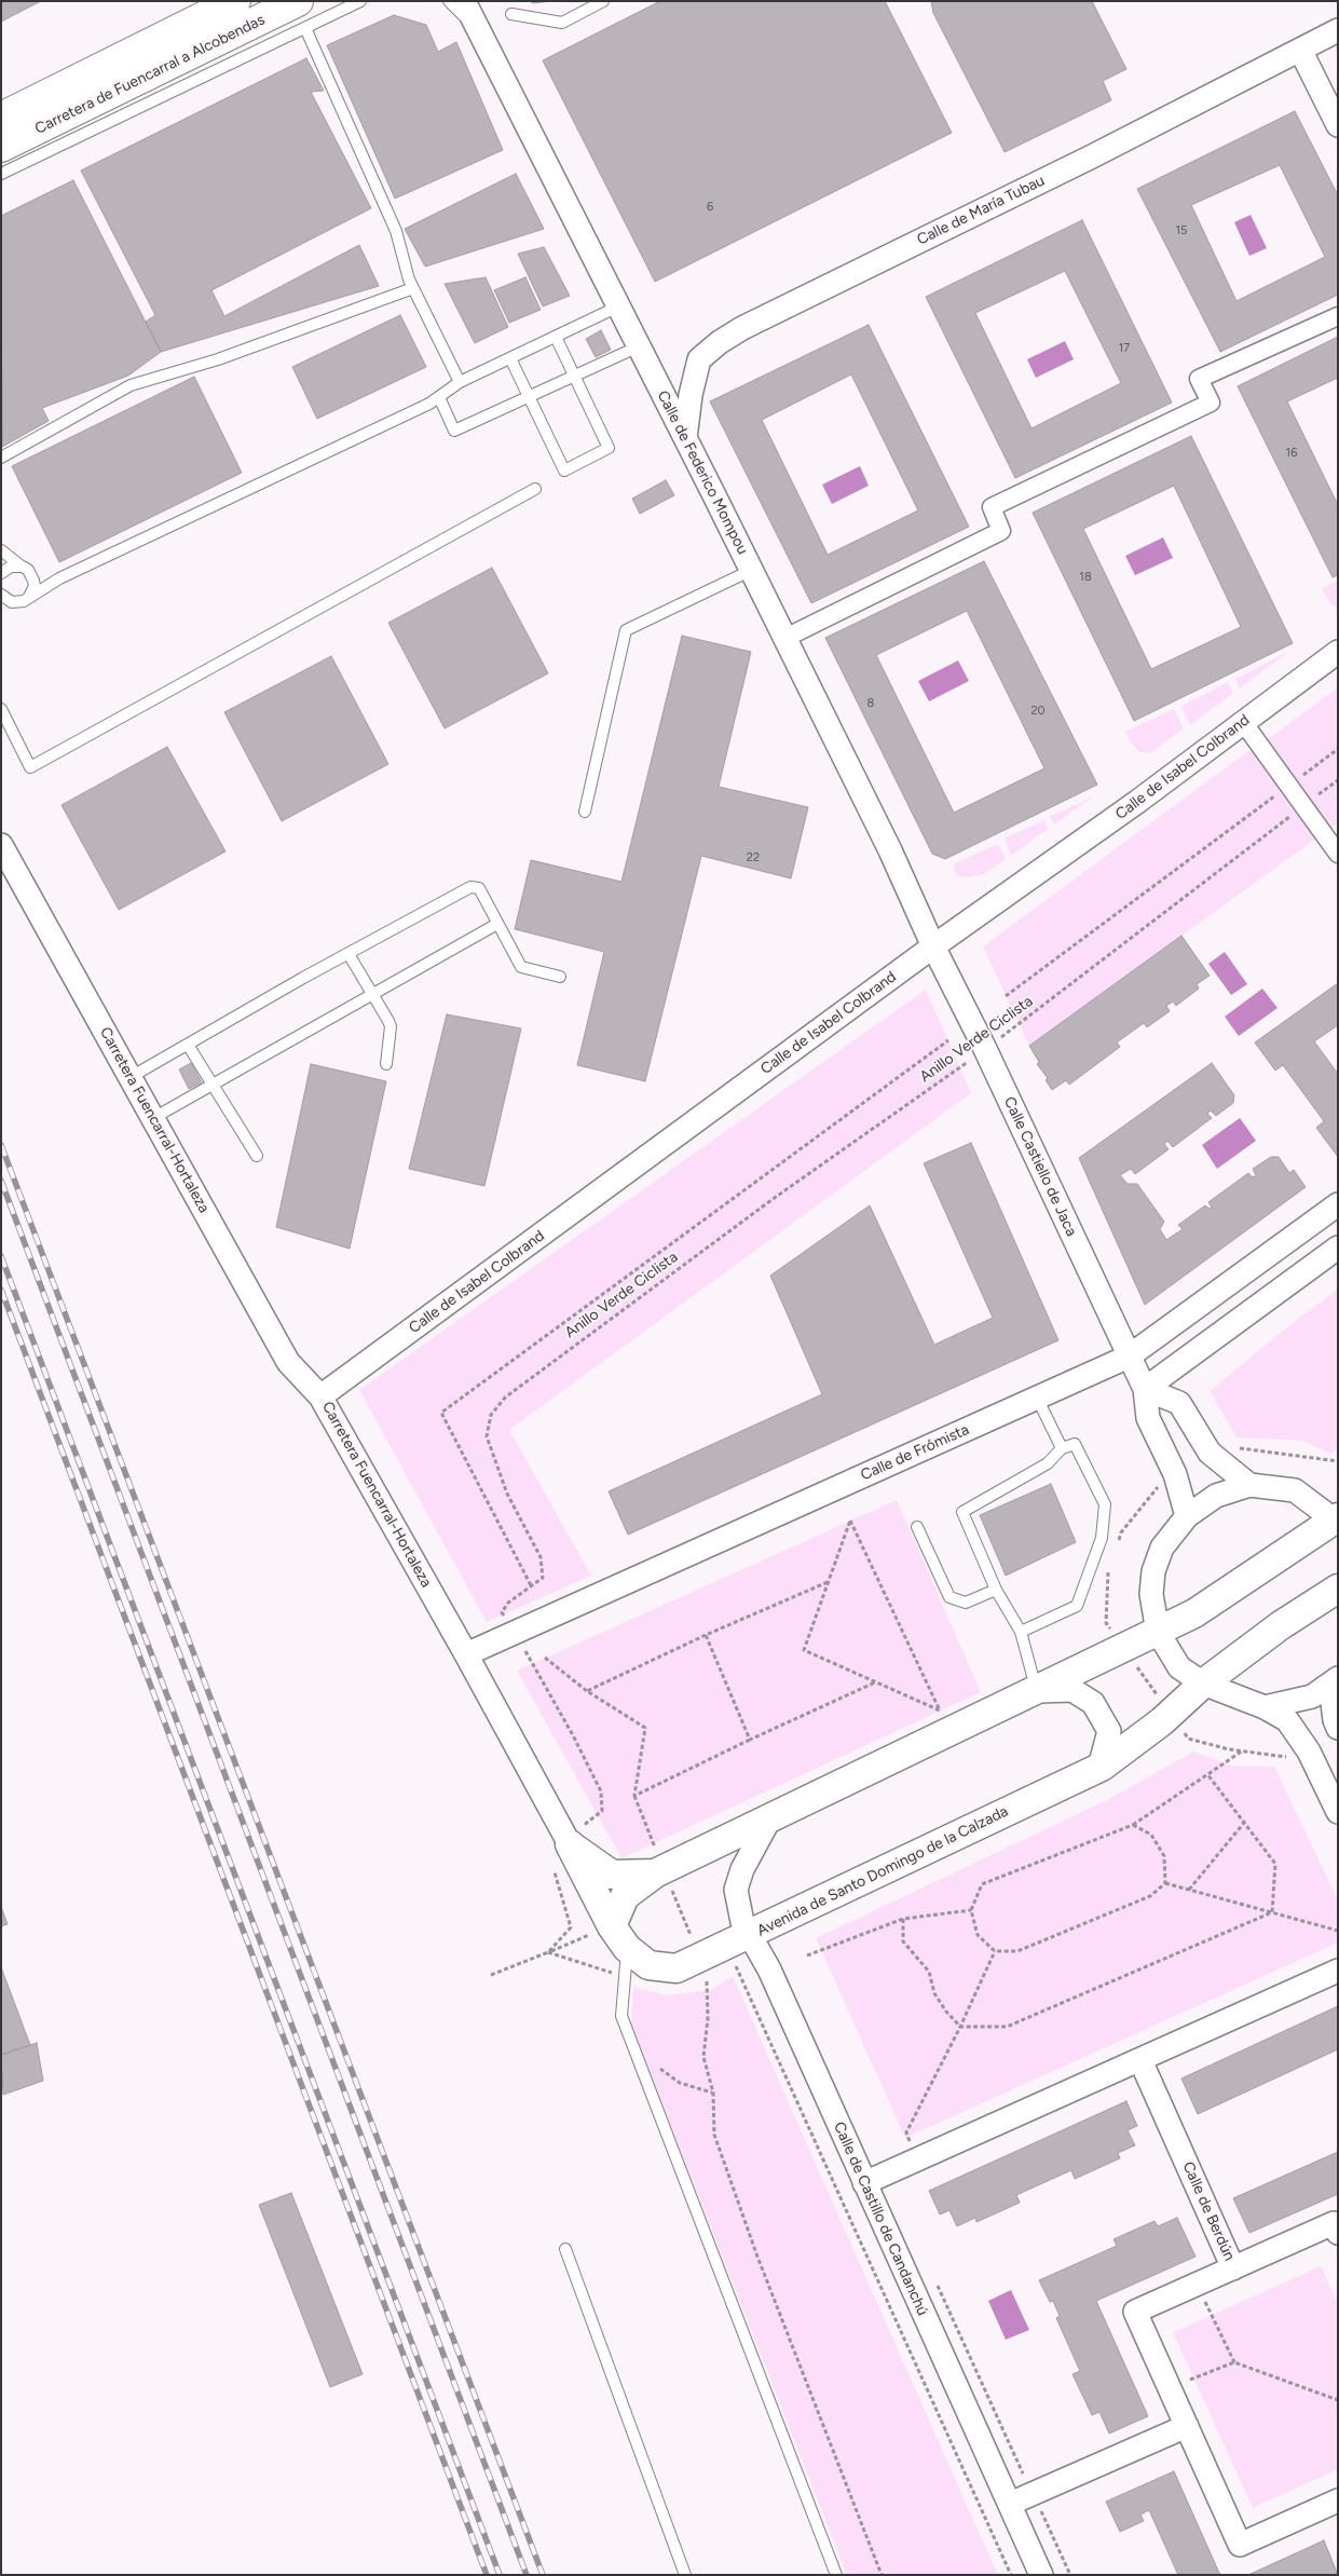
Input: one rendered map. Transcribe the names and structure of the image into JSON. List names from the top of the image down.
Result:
{
  "streets": {
    "highway": ["Carretera de Fuencarral a Alcobendas"],
    "street": [
      "Calle de María Tubau",
      "Calle de Federico Mompou",
      "Calle de Isabel Colbrand",
      "Carretera Fuencarral-Hortaleza",
      "Calle Castiello de Jaca",
      "Calle de Frómista",
      "Avenida de Santo Domingo de la Calzada",
      "Calle de Berdún",
      "Calle de Castillo de Candanchú"
    ],
    "path": ["Anillo Verde Ciclista"]
  },
  "crossings": [
    ["Calle de María Tubau", "Calle de Federico Mompou"],
    ["Calle de Federico Mompou", "Calle de Isabel Colbrand"],
    ["Calle de Federico Mompou", "Calle Castiello de Jaca"],
    ["Calle de Isabel Colbrand", "Carretera Fuencarral-Hortaleza"],
    ["Calle de Isabel Colbrand", "Calle Castiello de Jaca"],
    ["Anillo Verde Ciclista", "Carretera Fuencarral-Hortaleza"],
    ["Anillo Verde Ciclista", "Calle Castiello de Jaca"],
    ["Anillo Verde Ciclista", "Calle de Frómista"],
    ["Carretera Fuencarral-Hortaleza", "Calle de Frómista"],
    ["Carretera Fuencarral-Hortaleza", "Avenida de Santo Domingo de la Calzada"],
    ["Carretera Fuencarral-Hortaleza", "Calle de Castillo de Candanchú"],
    ["Calle Castiello de Jaca", "Calle de Frómista"],
    ["Avenida de Santo Domingo de la Calzada", "Calle de Castillo de Candanchú"]
  ],
  "house_numbers": [
    "6",
    "15",
    "17",
    "16",
    "18",
    "8",
    "20",
    "22"
  ]
}
